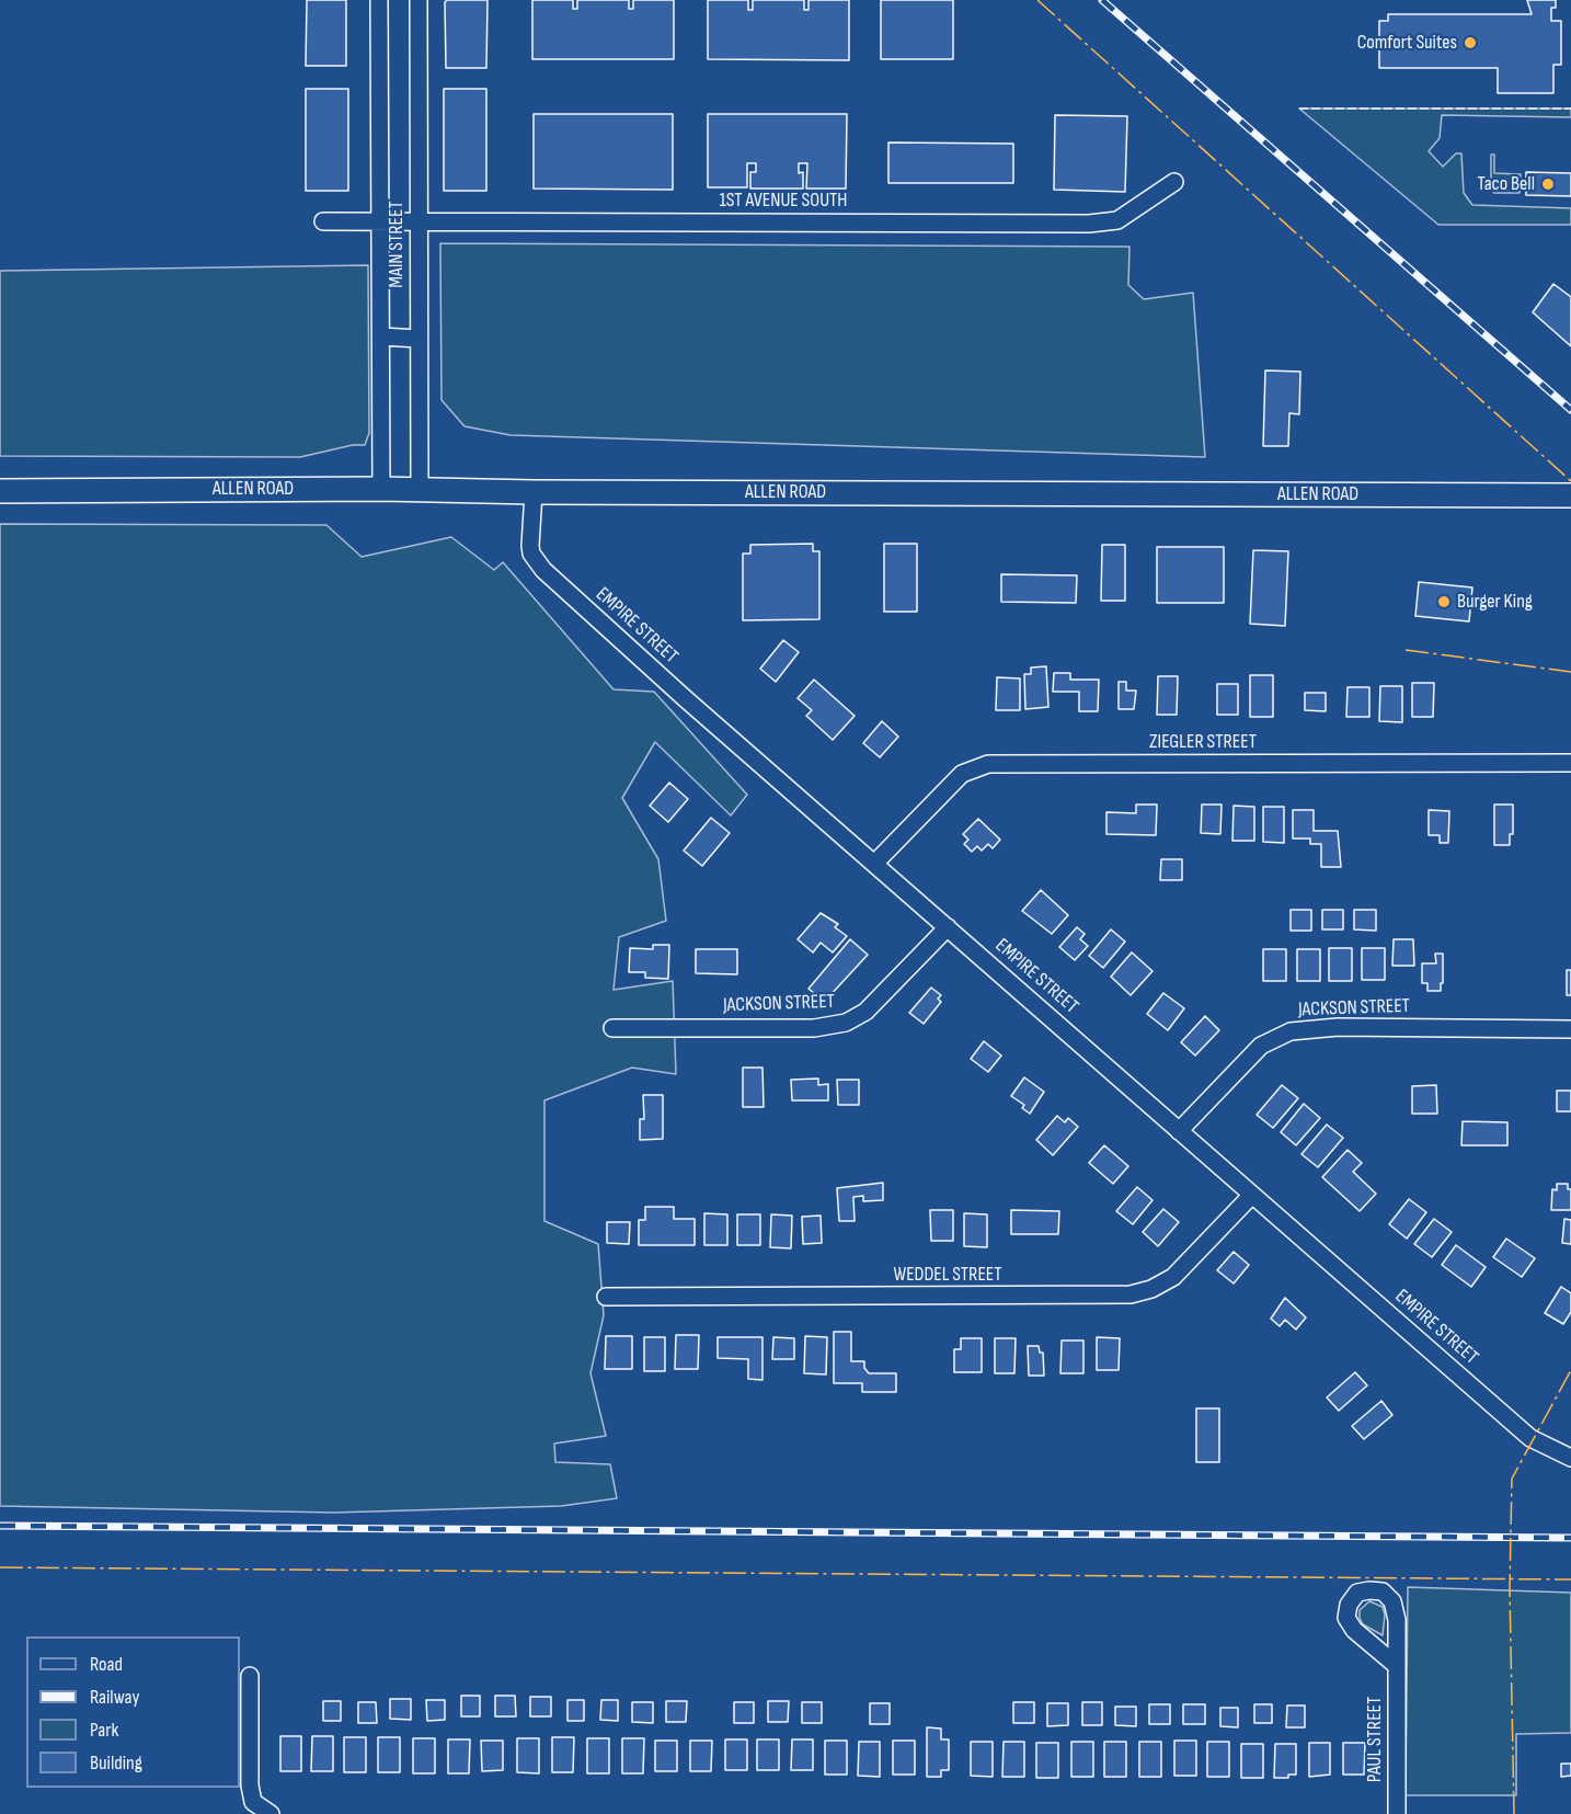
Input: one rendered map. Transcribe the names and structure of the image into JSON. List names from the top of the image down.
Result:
{
  "streets": {
    "main road": ["ALLEN ROAD"],
    "street": [
      "1ST AVENUE SOUTH",
      "MAIN STREET",
      "EMPIRE STREET",
      "ZIEGLER STREET",
      "JACKSON STREET",
      "WEDDEL STREET",
      "PAUL STREET"
    ]
  },
  "crossings": [
    ["1ST AVENUE SOUTH", "MAIN STREET"],
    ["MAIN STREET", "ALLEN ROAD"],
    ["ALLEN ROAD", "EMPIRE STREET"],
    ["EMPIRE STREET", "ZIEGLER STREET"],
    ["EMPIRE STREET", "JACKSON STREET"],
    ["EMPIRE STREET", "WEDDEL STREET"]
  ],
  "places": ["Comfort Suites", "Taco Bell", "Burger King"],
  "legend": [
    "Road",
    "Railway",
    "Park",
    "Building"
  ]
}
